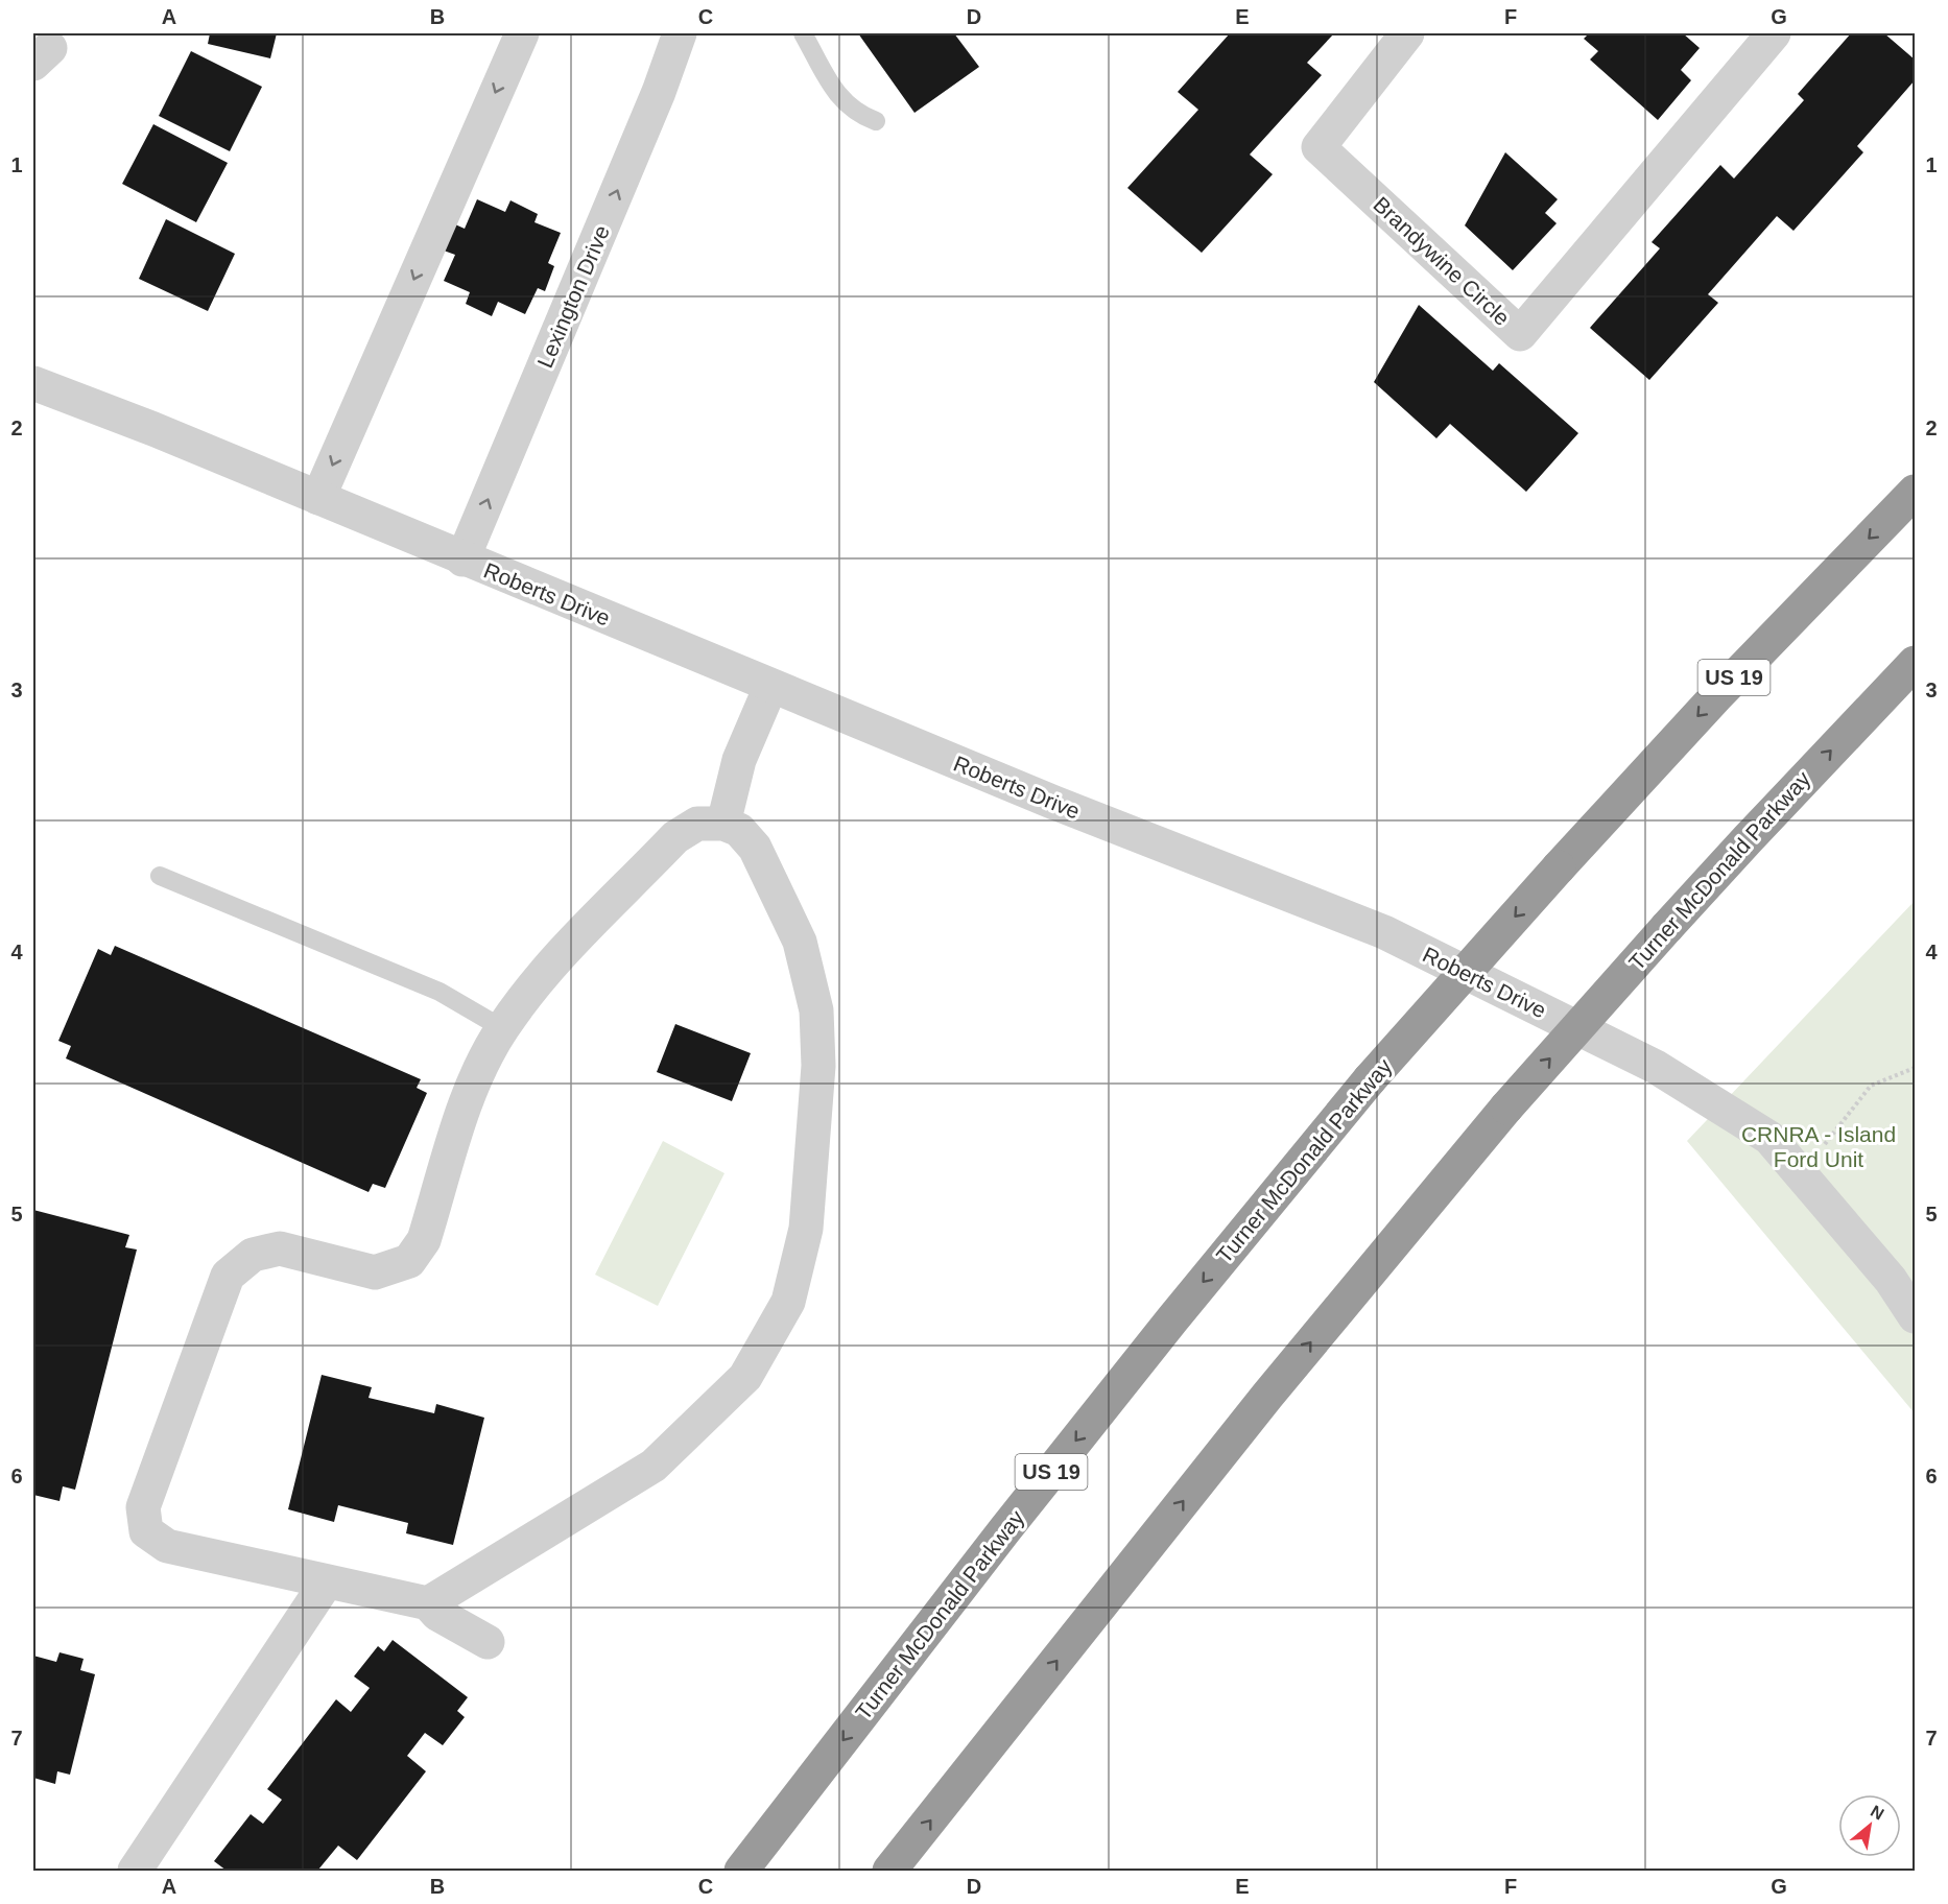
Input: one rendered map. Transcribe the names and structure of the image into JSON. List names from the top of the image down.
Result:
{
  "streets": {
    "highway": ["US 19", "Turner McDonald Parkway"],
    "street": ["Brandywine Circle", "Lexington Drive", "Roberts Drive"]
  },
  "crossings": [
    ["Lexington Drive", "Roberts Drive"]
  ],
  "parks": ["CRNRA - Island Ford Unit"],
  "north": "top right",
  "grid": {
    "columns": [
      "A",
      "B",
      "C",
      "D",
      "E",
      "F",
      "G"
    ],
    "rows": [
      "1",
      "2",
      "3",
      "4",
      "5",
      "6",
      "7"
    ]
  }
}
